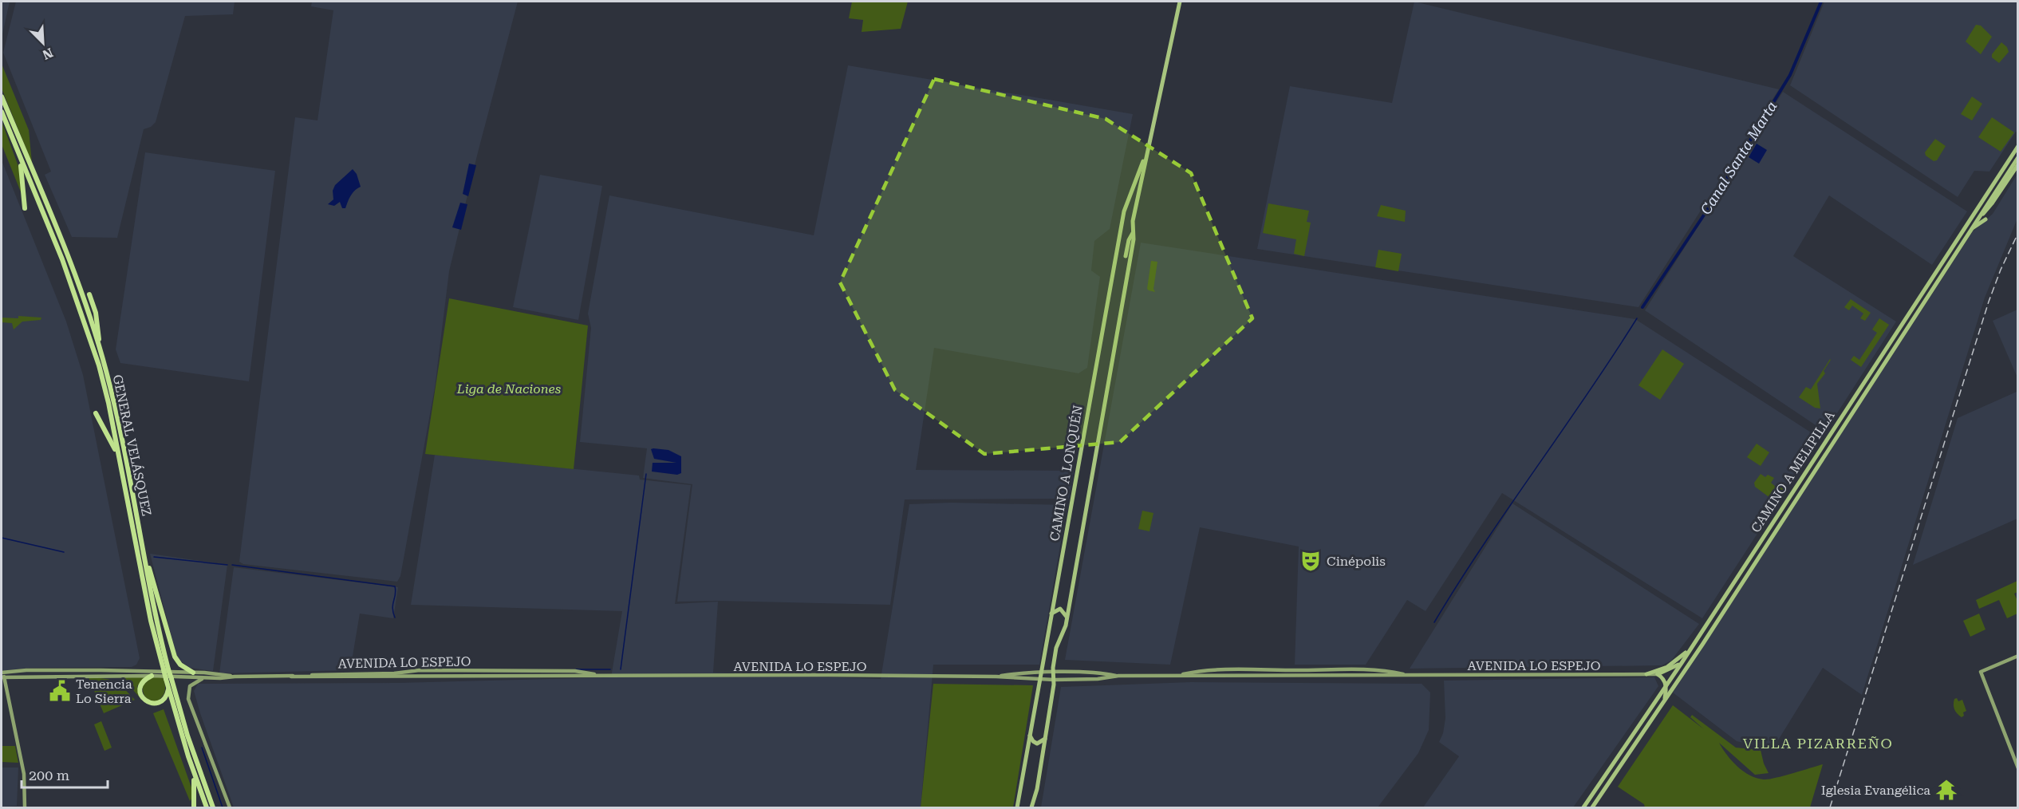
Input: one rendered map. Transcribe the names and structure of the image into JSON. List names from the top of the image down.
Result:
{
  "streets": {
    "highway": ["GENERAL VELÁSQUEZ"],
    "main road": ["CAMINO A MELIPILLA", "CAMINO A LONQUÉN", "AVENIDA LO ESPEJO"]
  },
  "crossings": [
    ["CAMINO A LONQUÉN", "AVENIDA LO ESPEJO"]
  ],
  "districts": ["VILLA PIZARREÑO"],
  "water": ["Canal Santa Marta"],
  "parks": ["Liga de Naciones"],
  "places": {
    "theatre": ["Cinépolis"],
    "public building": ["Tenencia Lo Sierra"],
    "temple": ["Iglesia Evangélica"]
  },
  "scale_bar": "200 m",
  "north": "bottom right"
}
